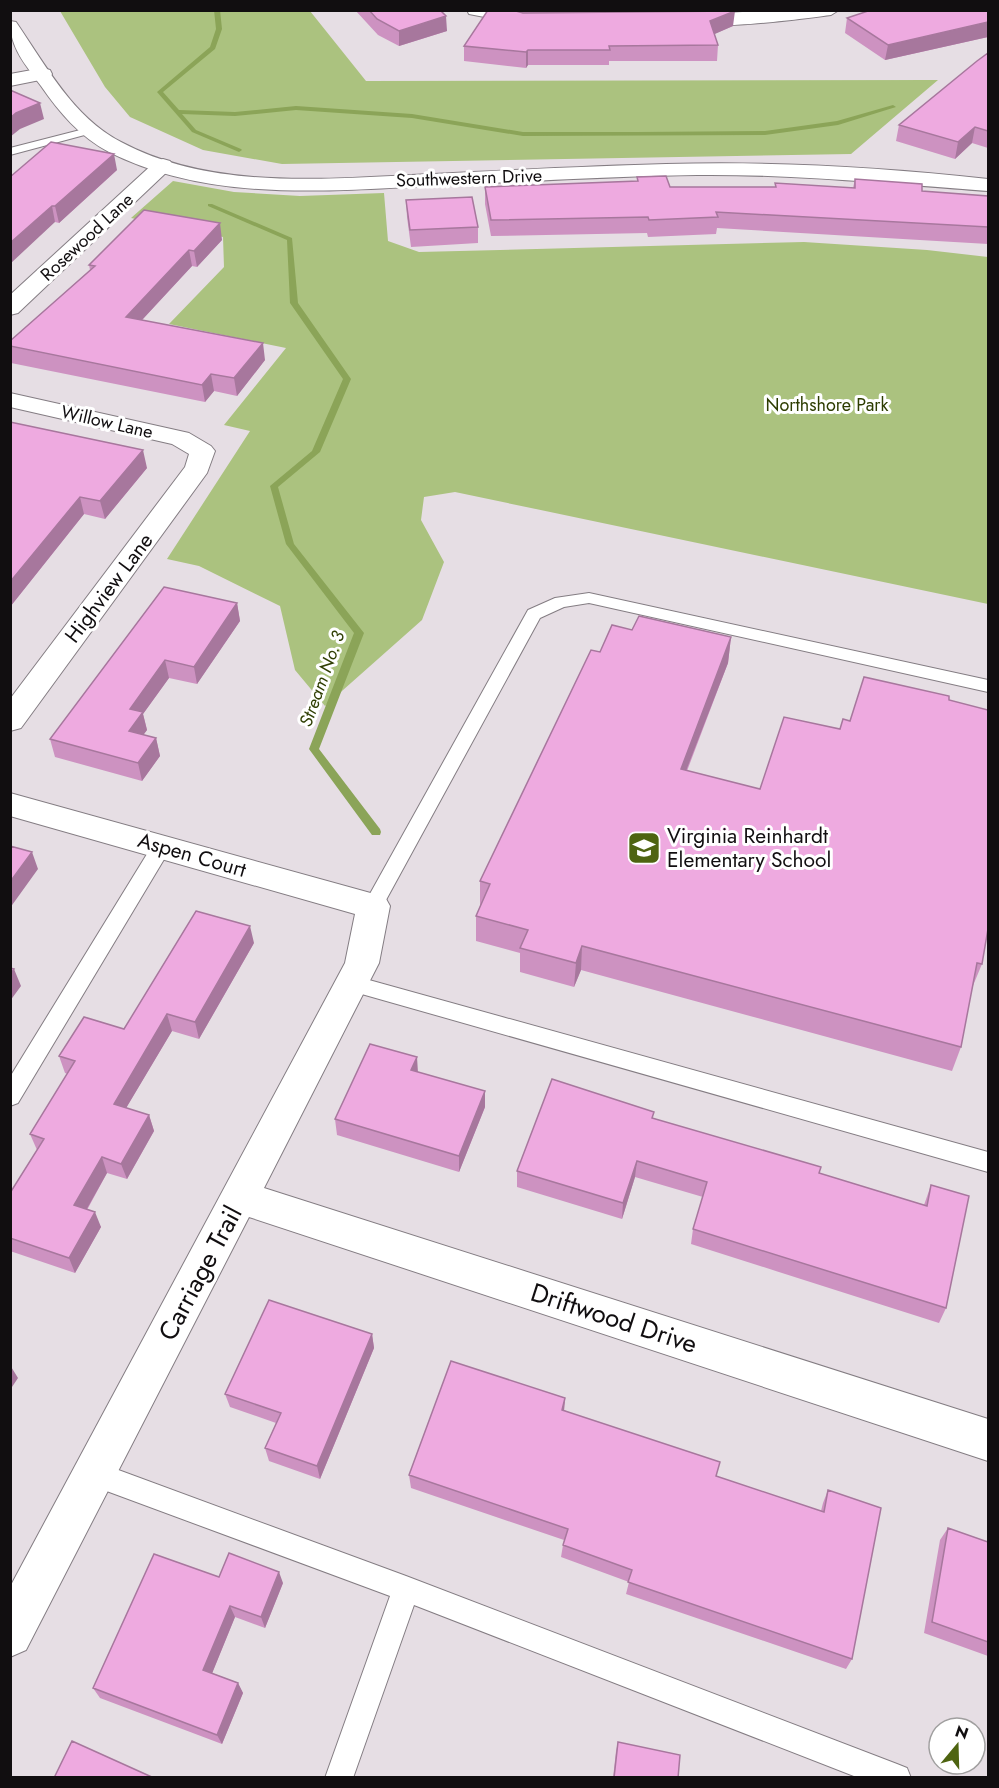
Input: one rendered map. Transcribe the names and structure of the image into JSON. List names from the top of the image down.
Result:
{
  "streets": {
    "street": [
      "Southwestern Drive",
      "Rosewood Lane",
      "Willow Lane",
      "Highview Lane",
      "Aspen Court",
      "Carriage Trail",
      "Driftwood Drive"
    ]
  },
  "crossings": [
    ["Southwestern Drive", "Rosewood Lane"],
    ["Willow Lane", "Highview Lane"],
    ["Aspen Court", "Carriage Trail"],
    ["Carriage Trail", "Driftwood Drive"]
  ],
  "water": ["Stream No. 3"],
  "parks": ["Northshore Park"],
  "places": {
    "school or university": ["Virginia Reinhardt Elementary School"]
  },
  "north": "top"
}
